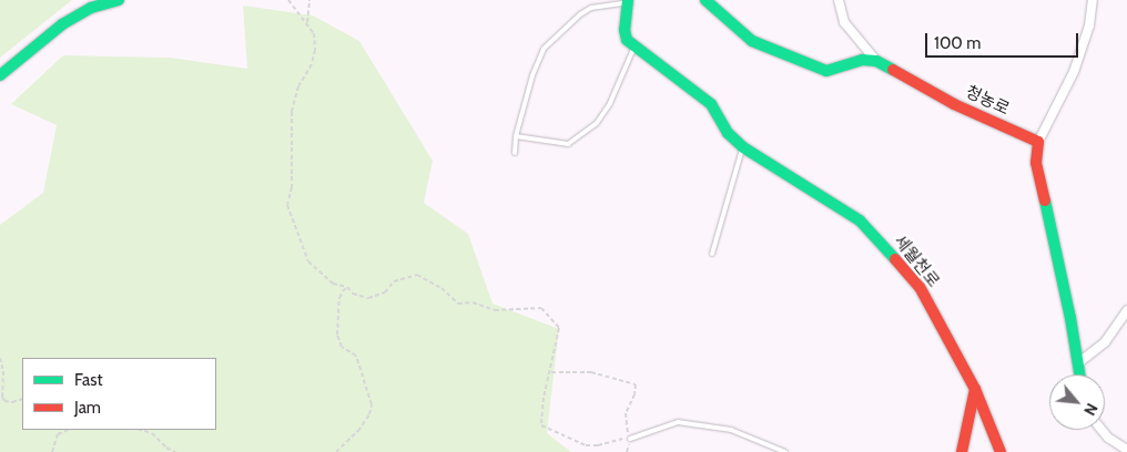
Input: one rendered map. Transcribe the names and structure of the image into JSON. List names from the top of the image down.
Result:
{
  "streets": {
    "street": ["청농로", "세월천로"]
  },
  "legend": ["Fast", "Jam"],
  "scale_bar": "100 m",
  "north": "bottom right"
}
